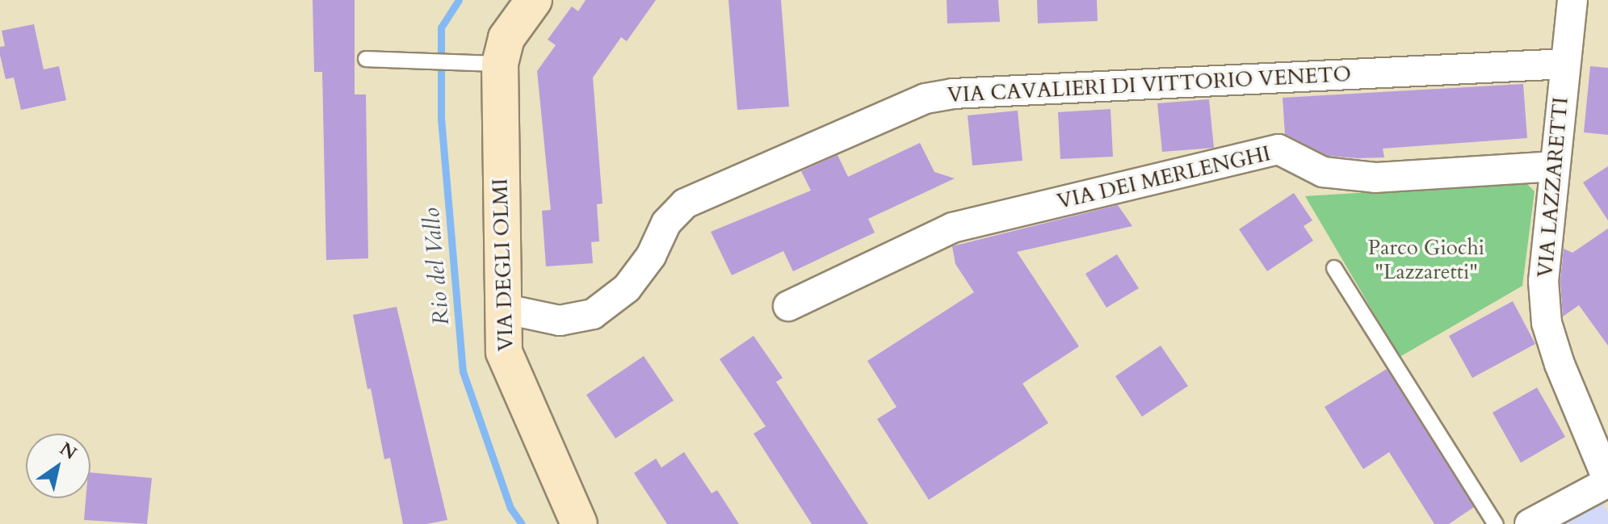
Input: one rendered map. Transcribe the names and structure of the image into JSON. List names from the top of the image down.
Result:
{
  "streets": {
    "main road": ["VIA DEGLI OLMI"],
    "street": ["VIA CAVALIERI DI VITTORIO VENETO", "VIA DEI MERLENGHI", "VIA LAZZARETTI"]
  },
  "crossings": [
    ["VIA CAVALIERI DI VITTORIO VENETO", "VIA LAZZARETTI"],
    ["VIA CAVALIERI DI VITTORIO VENETO", "VIA DEGLI OLMI"],
    ["VIA DEI MERLENGHI", "VIA LAZZARETTI"]
  ],
  "water": ["Rio del Vallo"],
  "parks": ["Parco Giochi \"Lazzaretti\""],
  "north": "top right"
}
